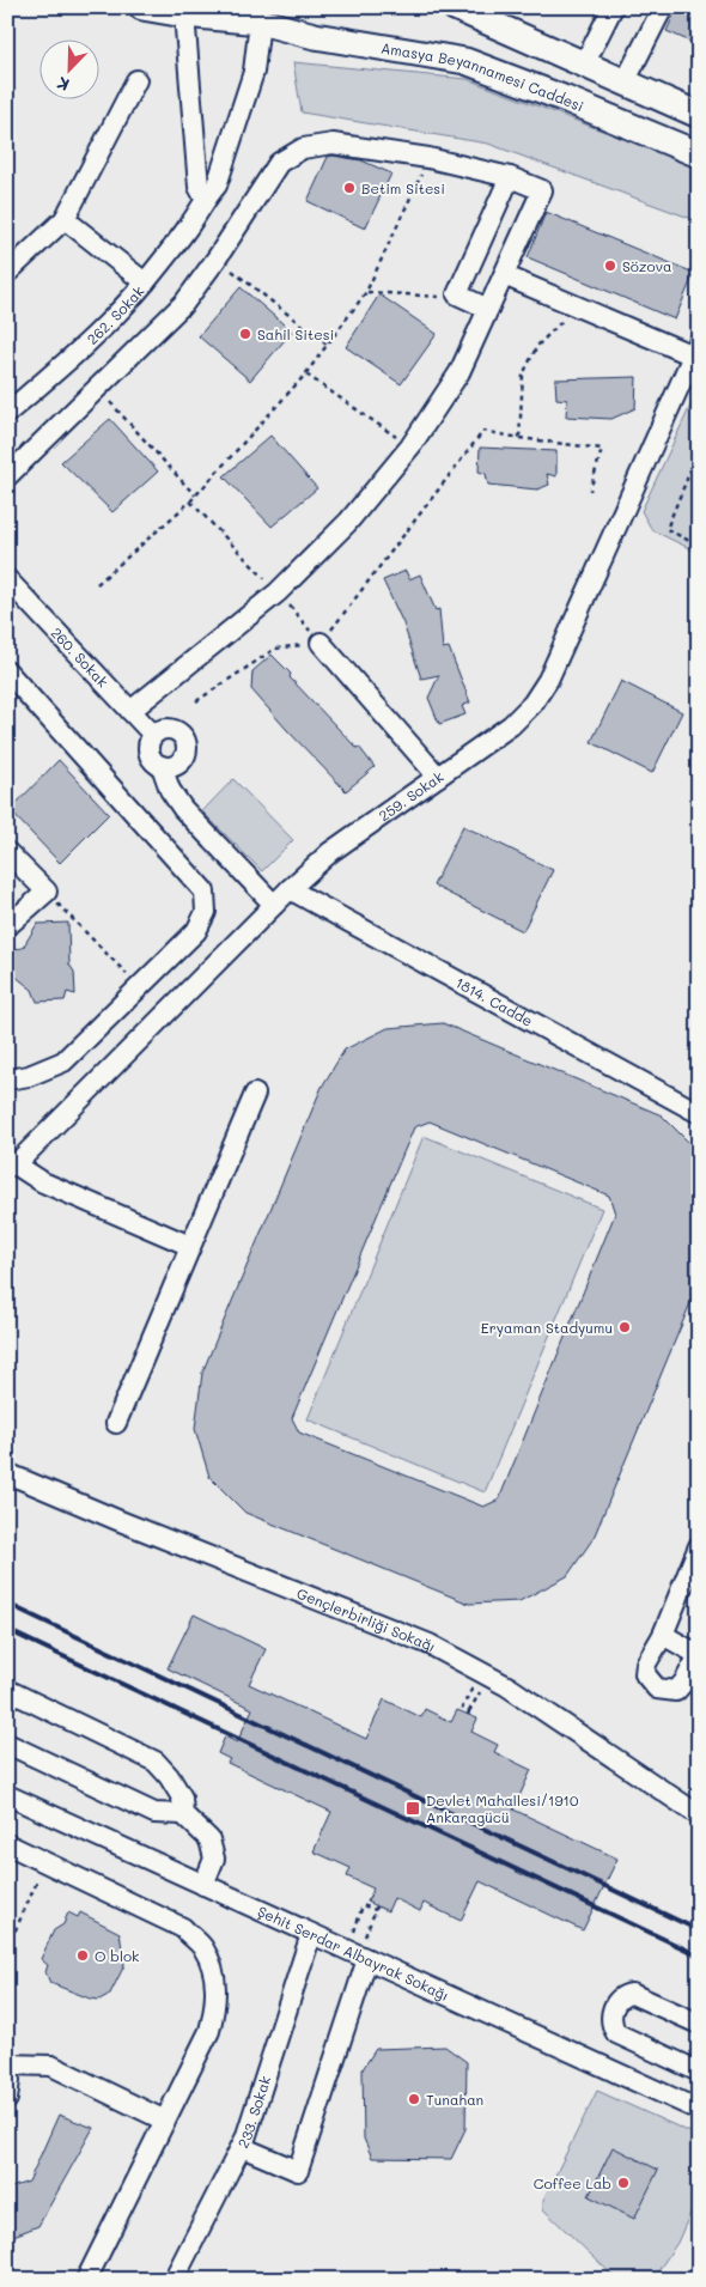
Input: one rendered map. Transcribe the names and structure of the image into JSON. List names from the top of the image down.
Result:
{
  "streets": {
    "main road": ["Amasya Beyannamesi Caddesi"],
    "street": [
      "262. Sokak",
      "260. Sokak",
      "259. Sokak",
      "1814. Cadde",
      "Gençlerbirliği Sokağı",
      "Şehit Serdar Albayrak Sokağı",
      "233. Sokak"
    ]
  },
  "crossings": [
    ["Amasya Beyannamesi Caddesi", "262. Sokak"],
    ["259. Sokak", "1814. Cadde"],
    ["Şehit Serdar Albayrak Sokağı", "233. Sokak"]
  ],
  "places": {
    "other": [
      "Betim Sitesi",
      "Sözova",
      "Sahil Sitesi",
      "Eryaman Stadyumu",
      "O blok",
      "Tunahan",
      "Coffee Lab"
    ],
    "transit": ["Devlet Mahallesi/1910 Ankaragücü"]
  },
  "north": "bottom left"
}
